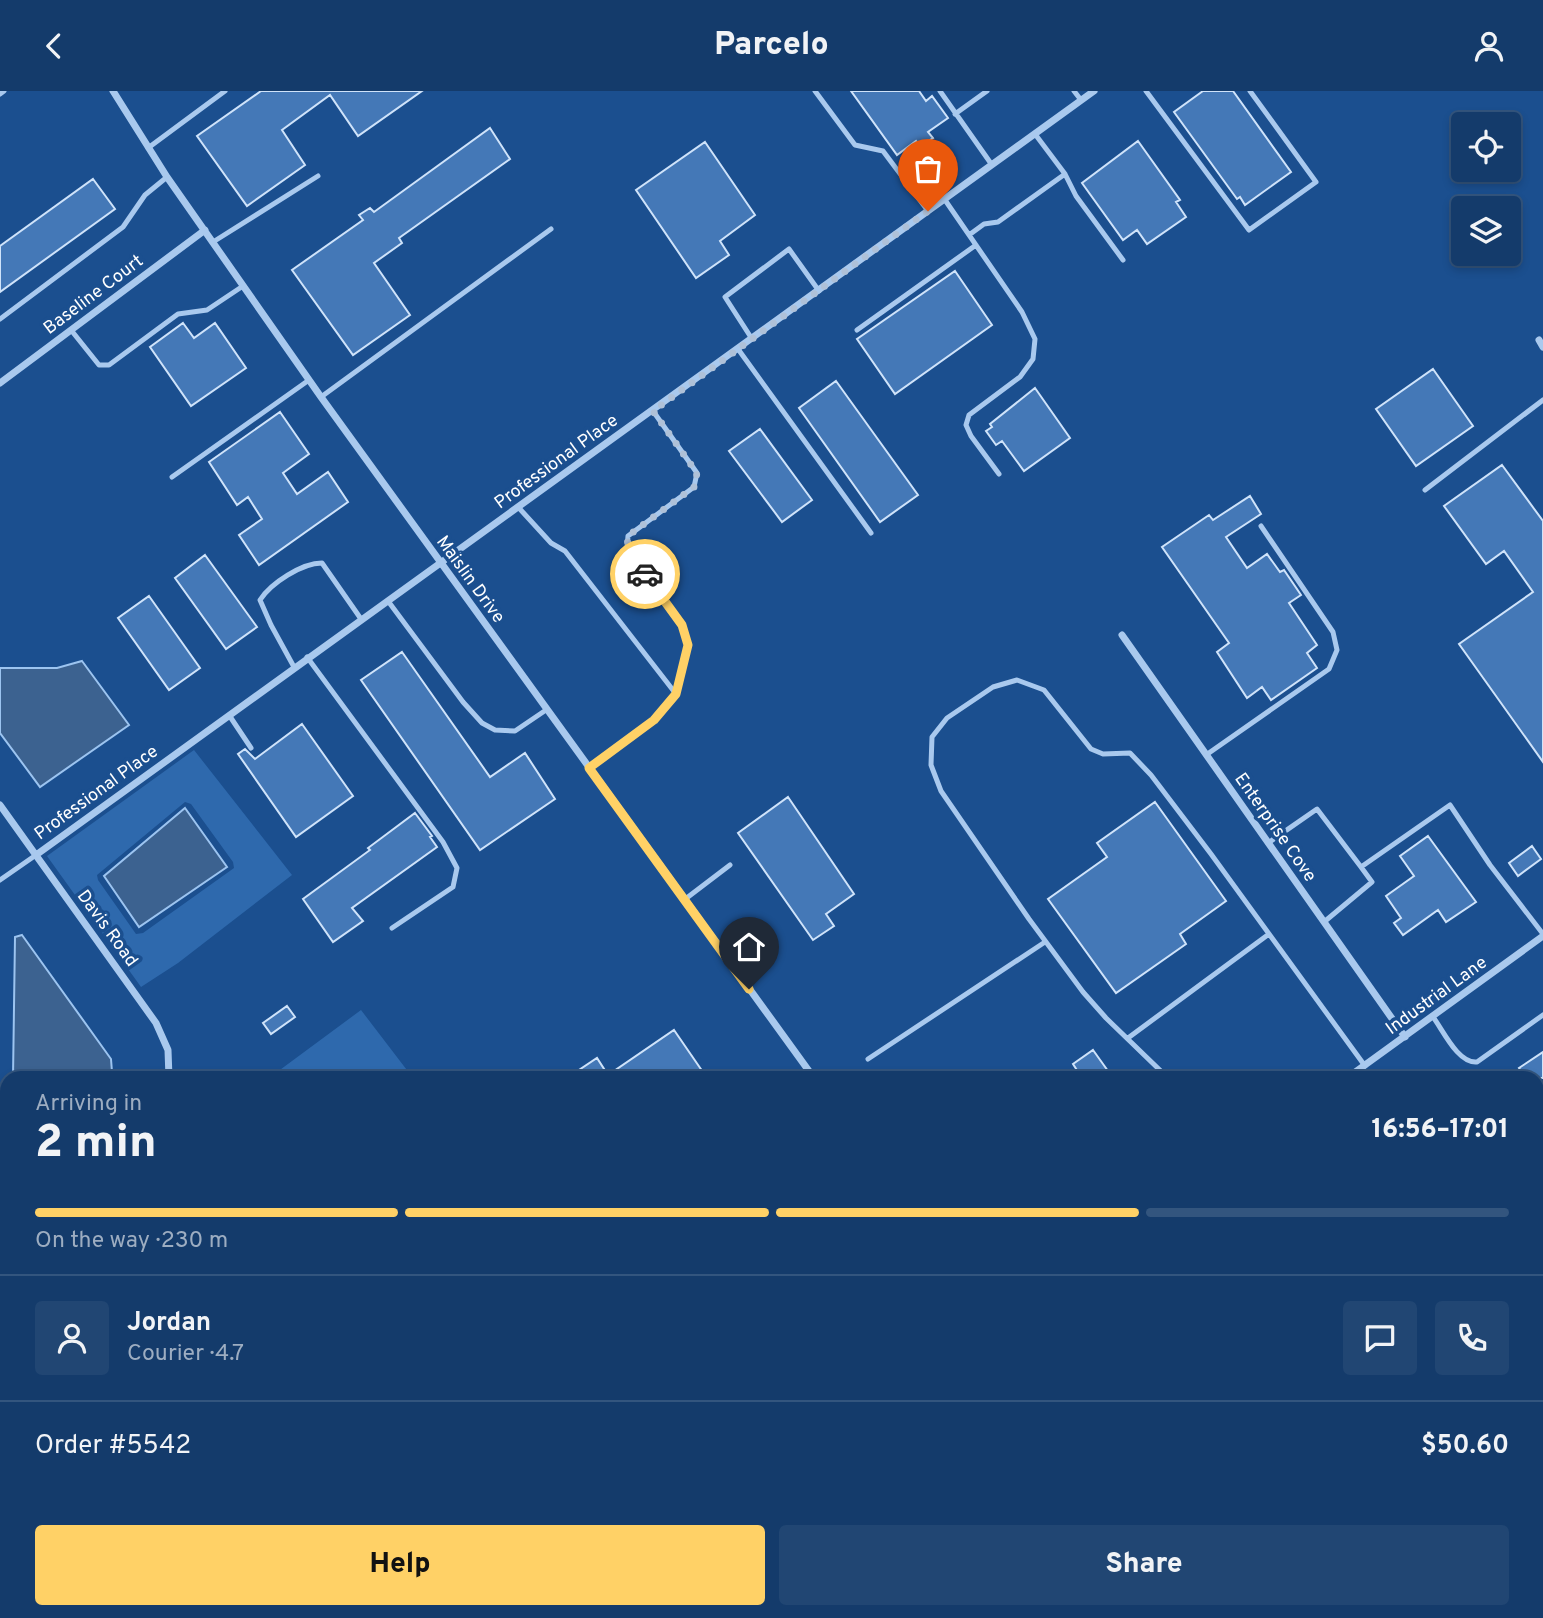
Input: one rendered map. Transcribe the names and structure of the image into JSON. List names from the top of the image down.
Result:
{
  "streets": {
    "street": [
      "Baseline Court",
      "Professional Place",
      "Maislin Drive",
      "Enterprise Cove",
      "Davis Road",
      "Industrial Lane"
    ]
  },
  "crossings": [
    ["Baseline Court", "Maislin Drive"],
    ["Professional Place", "Maislin Drive"],
    ["Professional Place", "Davis Road"],
    ["Enterprise Cove", "Industrial Lane"]
  ],
  "page": {
    "header": "Parcelo",
    "heading": ["2 min", "Arriving in", "16:56–17:01"],
    "panel": [
      "Jordan",
      "Courier · 4.7",
      "Order #5542",
      "$50.60"
    ],
    "bar": "On the way · 230 m",
    "buttons": ["Help", "Share"]
  }
}
